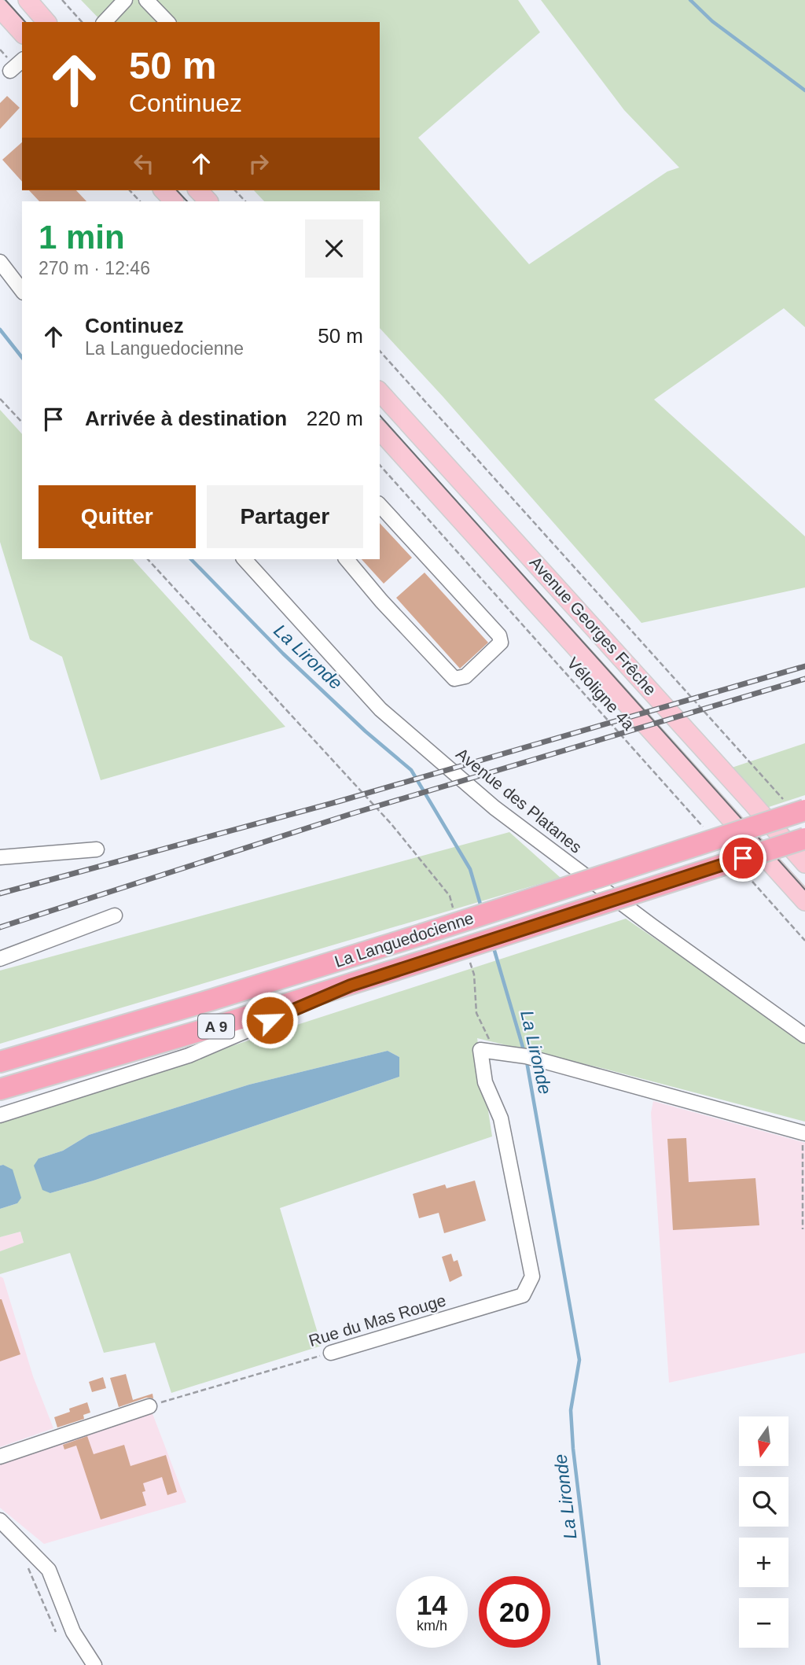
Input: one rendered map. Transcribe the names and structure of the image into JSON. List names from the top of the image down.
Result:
{
  "streets": {
    "highway": ["La Languedocienne", "A 9"],
    "main road": ["Avenue Georges Frêche"],
    "street": ["Avenue des Platanes", "Rue du Mas Rouge"],
    "path": ["Véloligne 4a"]
  },
  "water": ["La Lironde"],
  "north": "bottom",
  "page": {
    "turn": ["50 m", "Continuez"],
    "heading": ["1 min", "270 m · 12:46"],
    "list": [
      {
        "name": "Continuez",
        "note": "La Languedocienne",
        "value": "50 m"
      },
      {
        "name": "Arrivée à destination",
        "value": "220 m"
      }
    ],
    "buttons": ["Quitter", "Partager"],
    "map_buttons": ["+", "−"],
    "speed": "14 km/h",
    "limit": "20"
  }
}
